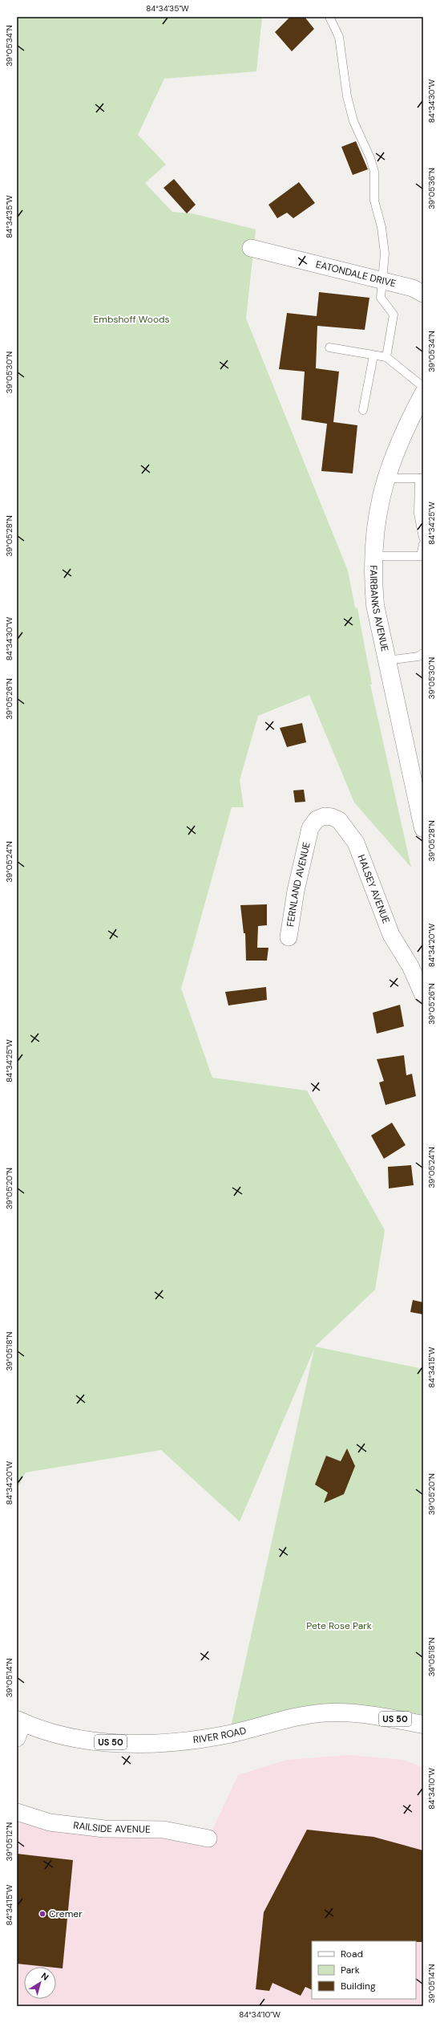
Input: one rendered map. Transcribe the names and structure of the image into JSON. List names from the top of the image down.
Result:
{
  "streets": {
    "street": [
      "EATONDALE DRIVE",
      "FAIRBANKS AVENUE",
      "FERNLAND AVENUE",
      "HALSEY AVENUE",
      "US 50",
      "RIVER ROAD",
      "RAILSIDE AVENUE"
    ]
  },
  "crossings": [
    ["FERNLAND AVENUE", "HALSEY AVENUE"]
  ],
  "parks": ["Embshoff Woods", "Pete Rose Park"],
  "places": ["Cremer"],
  "legend": ["Road", "Park", "Building"],
  "north": "top right",
  "coordinates": [
    "84°34'35\"W",
    "39°05'34\"N",
    "84°34'30\"W",
    "39°05'36\"N",
    "39°05'30\"N",
    "84°34'25\"W",
    "39°05'28\"N",
    "39°05'26\"N",
    "39°05'24\"N",
    "84°34'20\"W",
    "39°05'20\"N",
    "39°05'18\"N",
    "84°34'15\"W",
    "39°05'14\"N",
    "84°34'10\"W",
    "39°05'12\"N"
  ]
}
